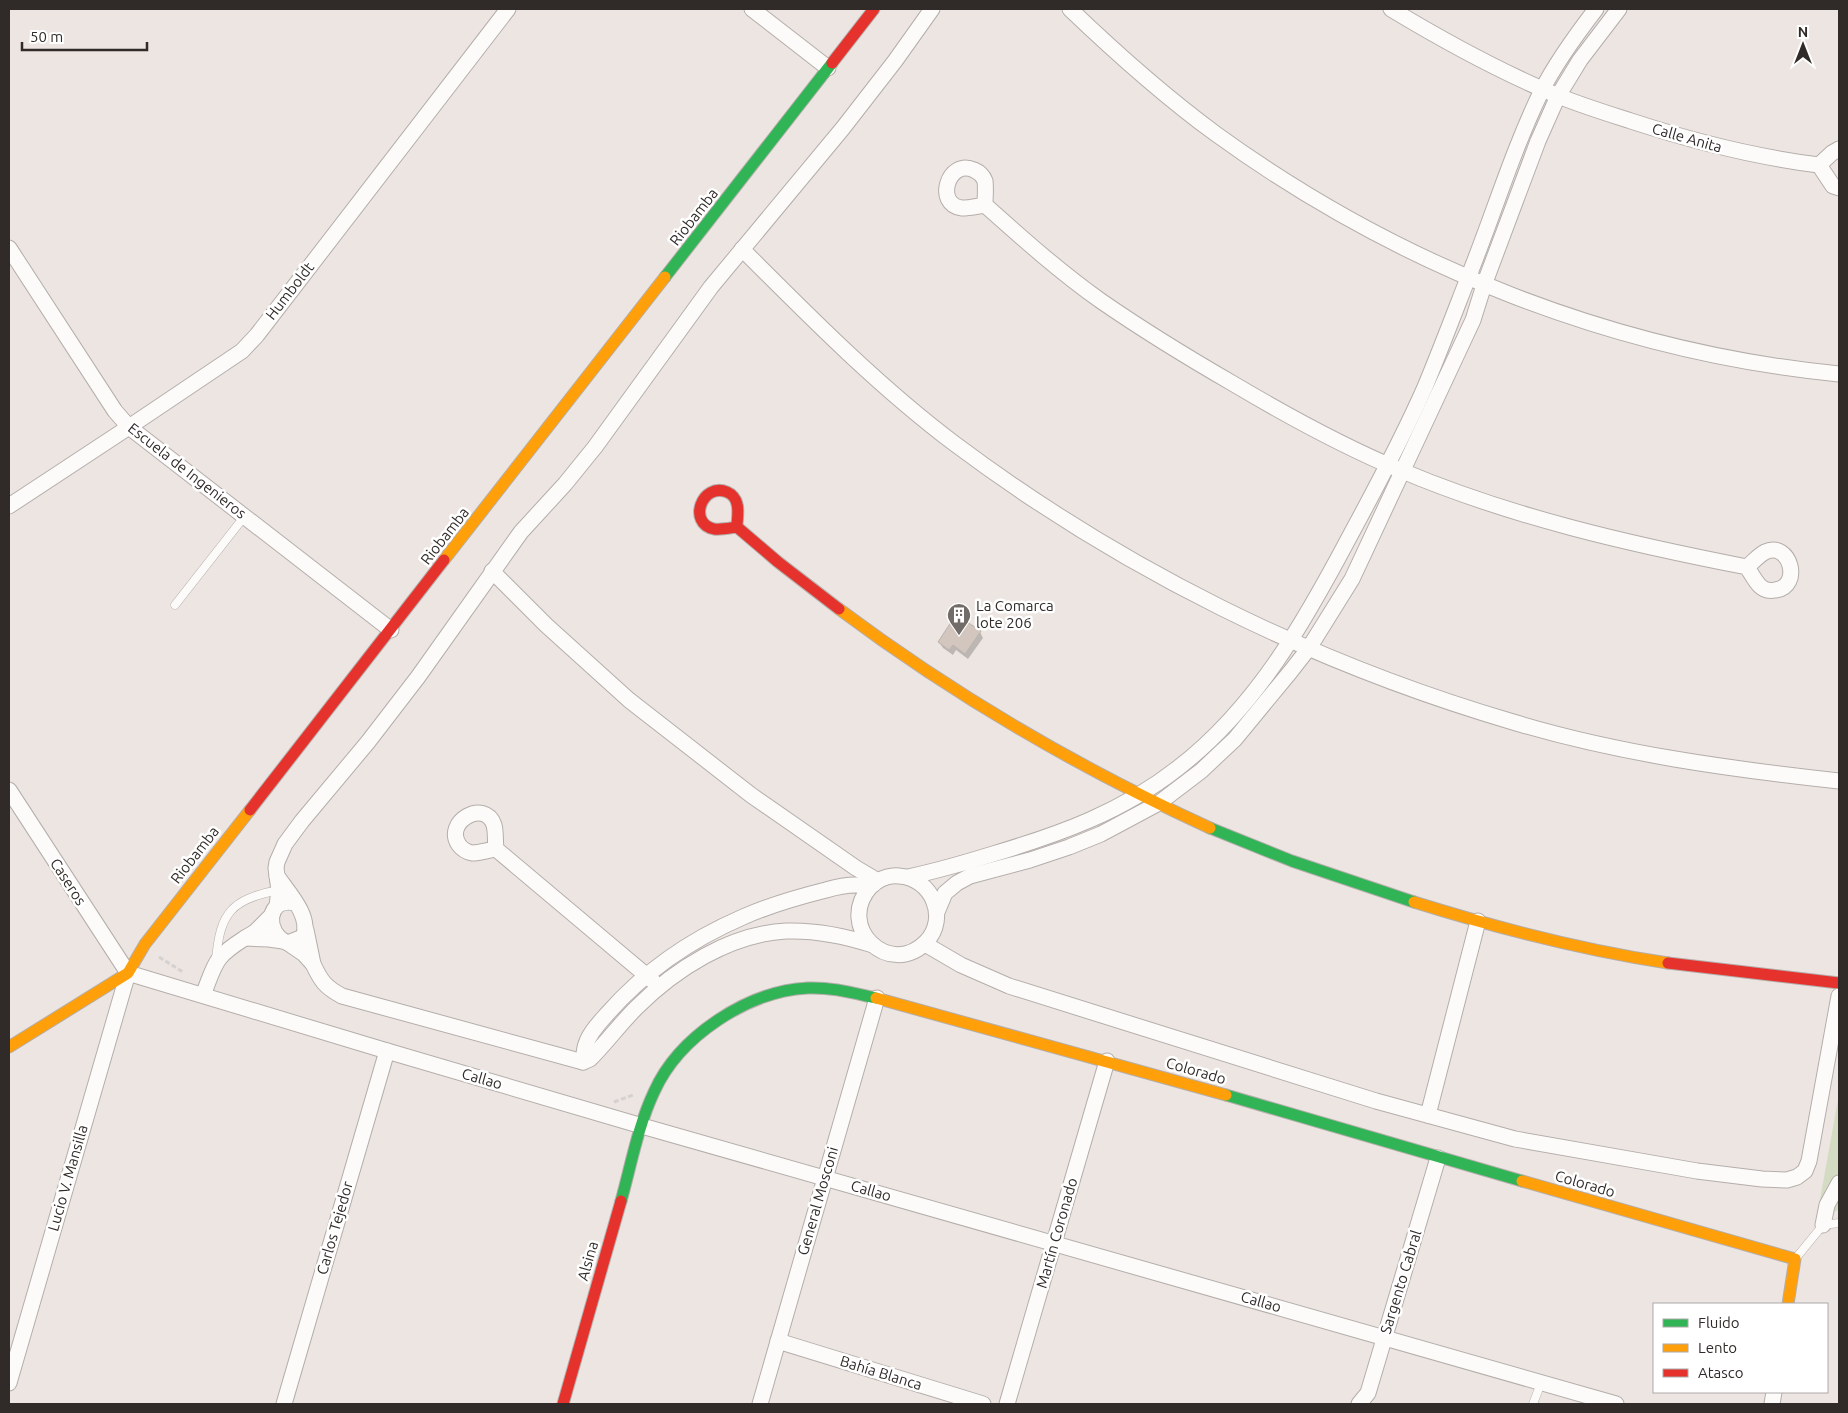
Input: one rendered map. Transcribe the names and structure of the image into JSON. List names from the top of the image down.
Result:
{
  "streets": {
    "street": [
      "Calle Anita",
      "Riobamba",
      "Humboldt",
      "Escuela de Ingenieros",
      "Caseros",
      "Colorado",
      "Callao",
      "Lucio V. Mansilla",
      "General Mosconi",
      "Carlos Tejedor",
      "Martín Coronado",
      "Alsina",
      "Sargento Cabral",
      "Bahía Blanca"
    ]
  },
  "crossings": [
    ["Riobamba", "Escuela de Ingenieros"],
    ["Riobamba", "Caseros"],
    ["Riobamba", "Callao"],
    ["Riobamba", "Lucio V. Mansilla"],
    ["Humboldt", "Escuela de Ingenieros"],
    ["Caseros", "Callao"],
    ["Caseros", "Lucio V. Mansilla"],
    ["Colorado", "Callao"],
    ["Colorado", "General Mosconi"],
    ["Colorado", "Martín Coronado"],
    ["Colorado", "Alsina"],
    ["Colorado", "Sargento Cabral"],
    ["Callao", "Lucio V. Mansilla"],
    ["Callao", "General Mosconi"],
    ["Callao", "Carlos Tejedor"],
    ["Callao", "Martín Coronado"],
    ["Callao", "Alsina"],
    ["Callao", "Sargento Cabral"],
    ["General Mosconi", "Bahía Blanca"]
  ],
  "places": {
    "building": ["La Comarca lote 206"]
  },
  "legend": ["Fluido", "Lento", "Atasco"],
  "scale_bar": "50 m",
  "north": "top"
}
